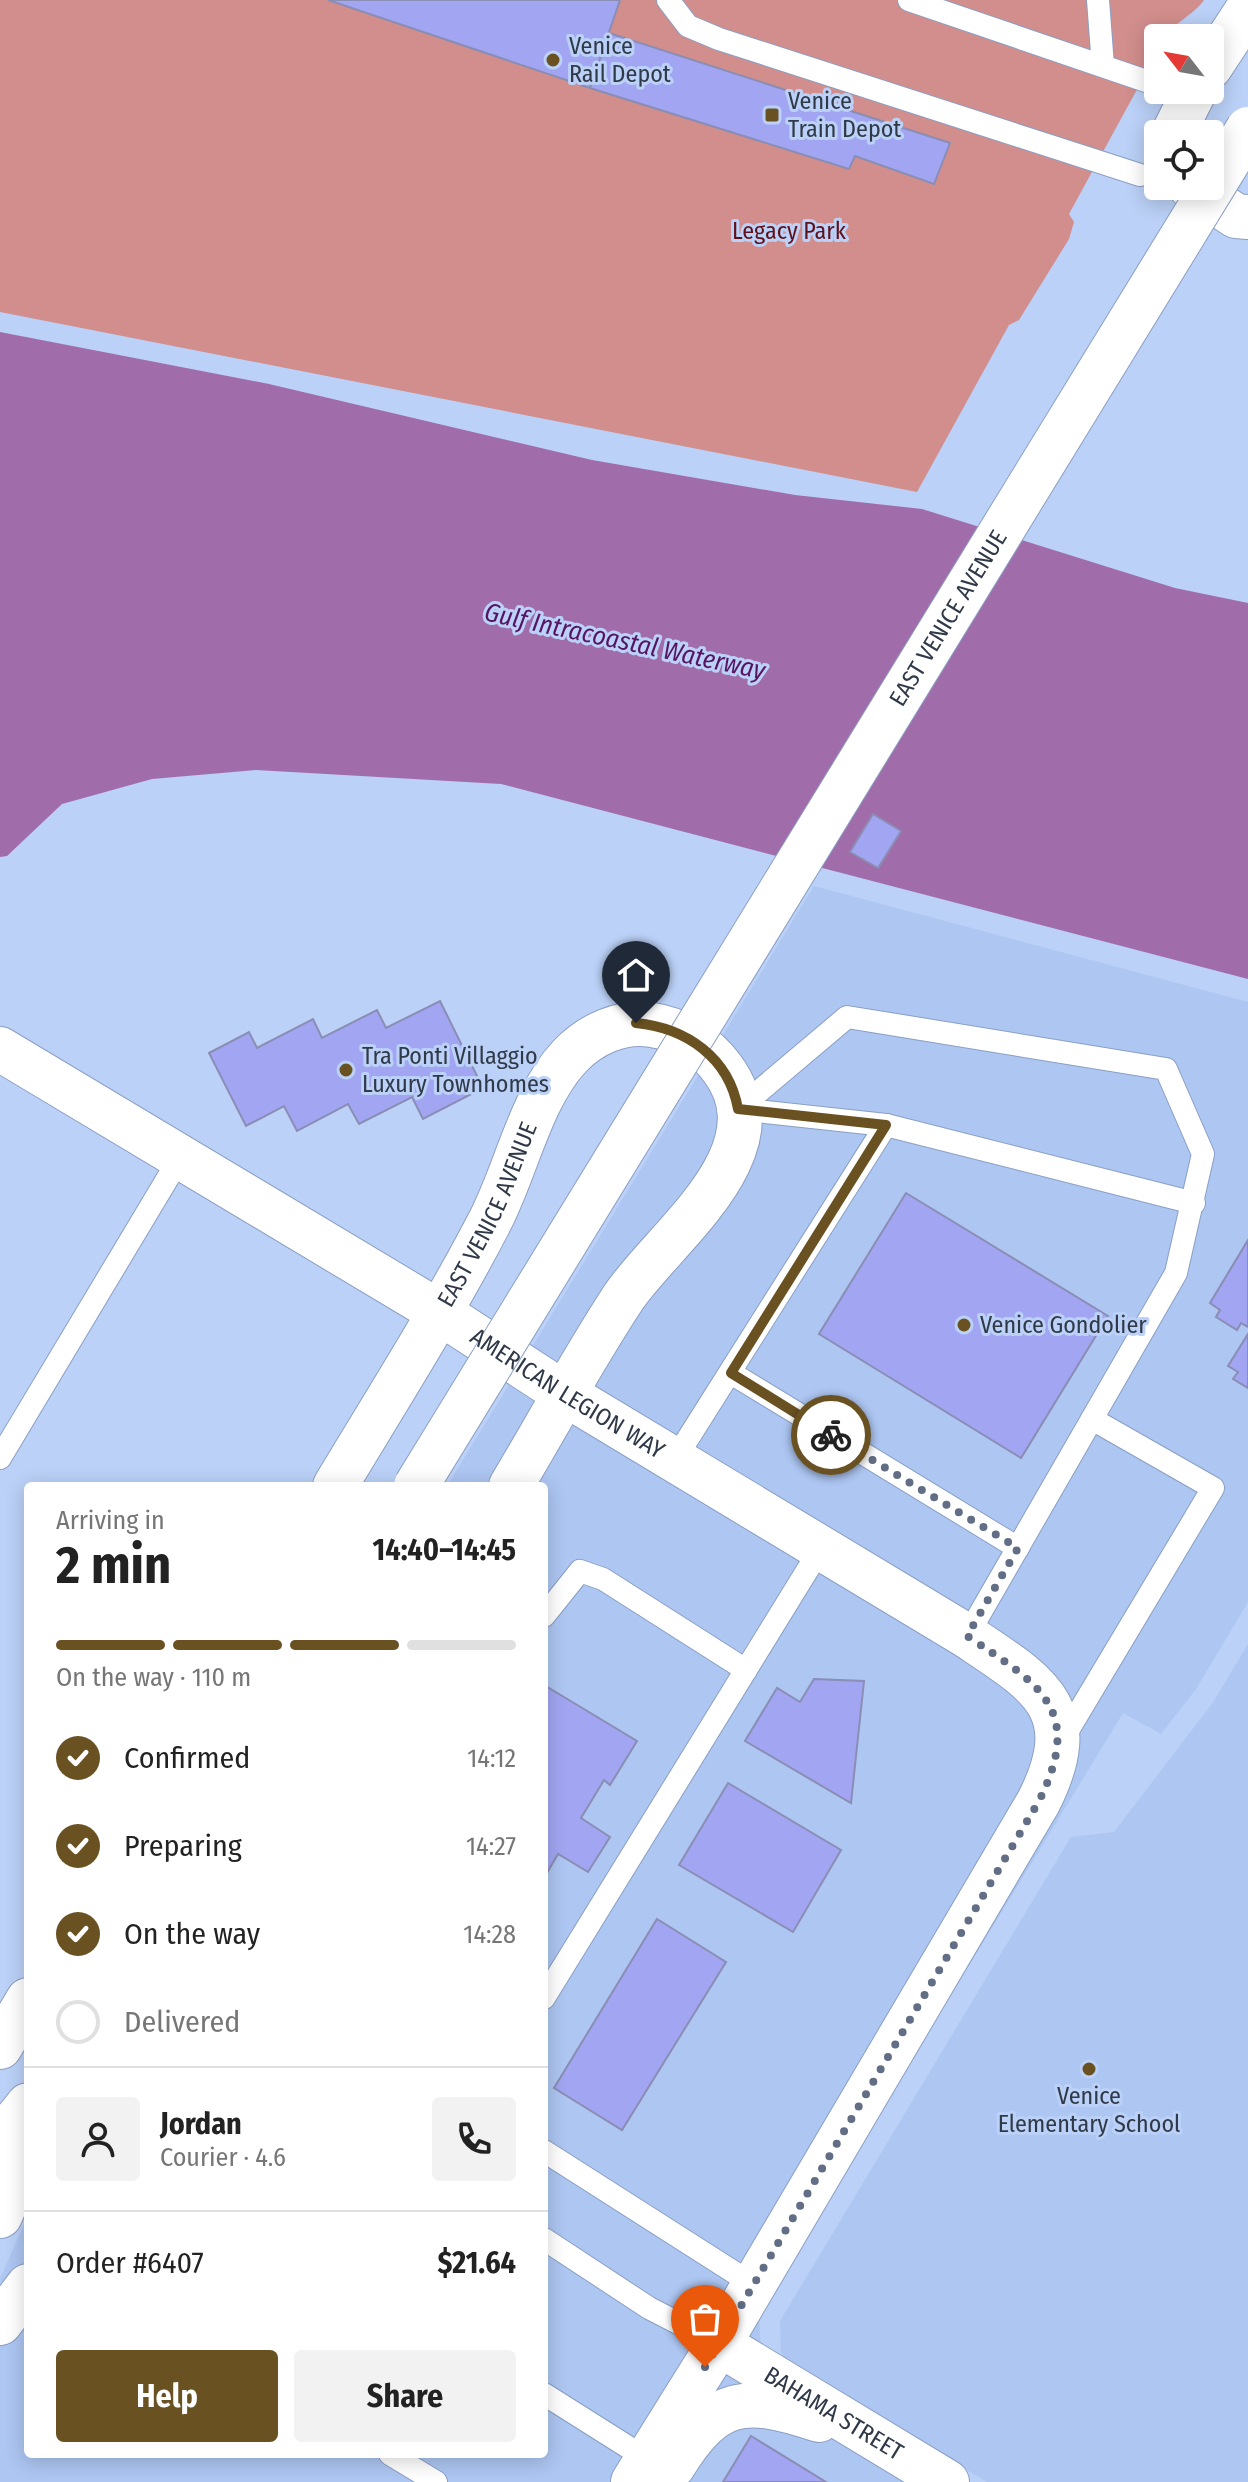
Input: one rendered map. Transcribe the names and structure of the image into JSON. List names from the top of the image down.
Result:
{
  "streets": {
    "street": ["EAST VENICE AVENUE", "AMERICAN LEGION WAY", "BAHAMA STREET"]
  },
  "crossings": [
    ["EAST VENICE AVENUE", "AMERICAN LEGION WAY"]
  ],
  "water": ["Gulf Intracoastal Waterway"],
  "parks": ["Legacy Park"],
  "places": {
    "other": [
      "Venice Rail Depot",
      "Tra Ponti Villaggio Luxury Townhomes",
      "Venice Gondolier",
      "Venice Elementary School"
    ],
    "transit": ["Venice Train Depot"]
  },
  "north": "top left",
  "page": {
    "heading": ["2 min", "Arriving in", "14:40–14:45"],
    "panel": [
      "Jordan",
      "Courier · 4.6",
      "Order #6407",
      "$21.64"
    ],
    "bar": "On the way · 110 m",
    "list": [
      ["Confirmed", "14:12"],
      ["Preparing", "14:27"],
      ["On the way", "14:28"],
      "Delivered"
    ],
    "buttons": ["Help", "Share"]
  }
}
